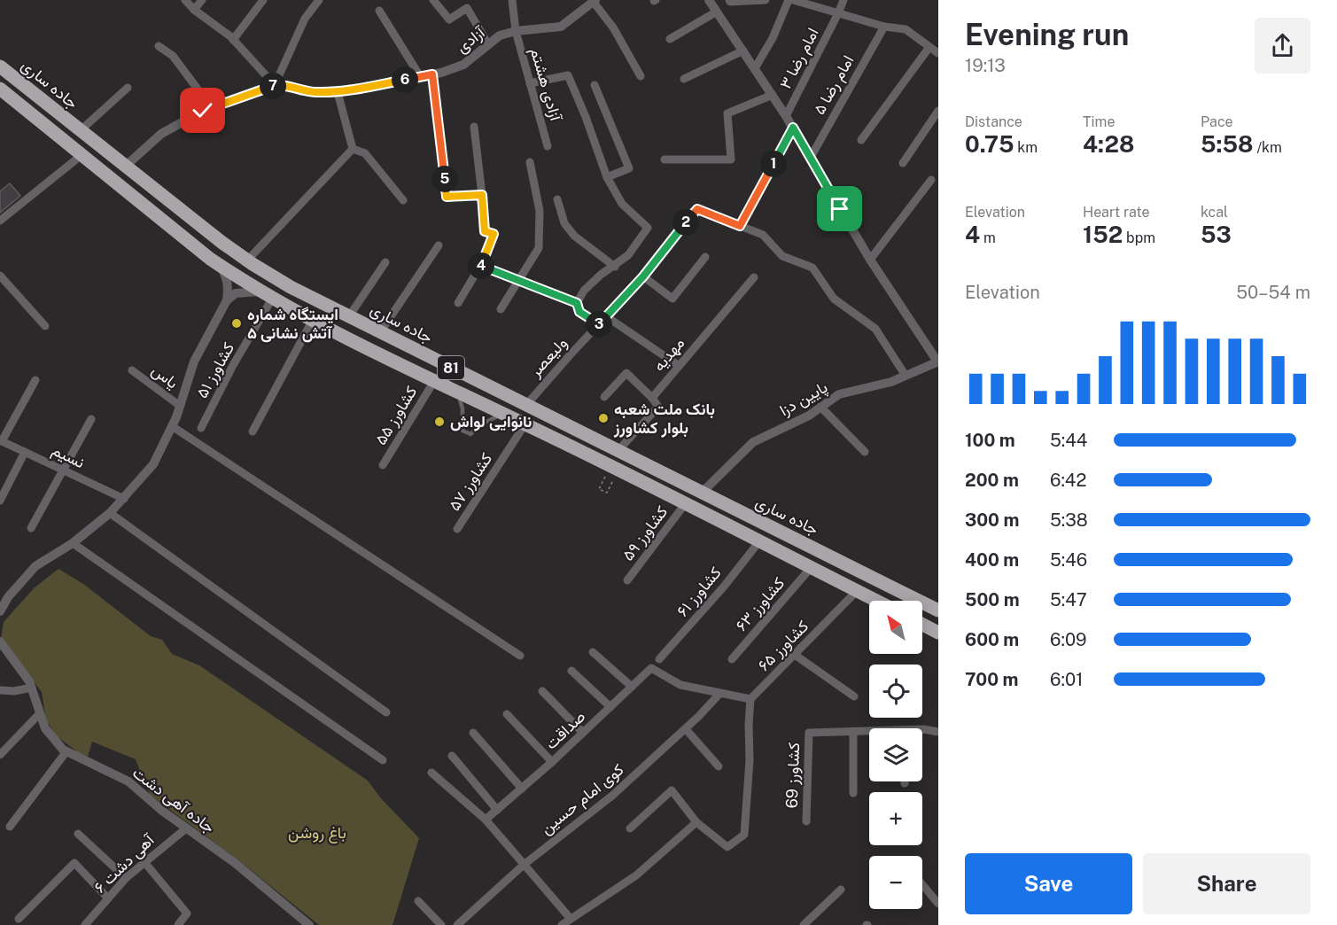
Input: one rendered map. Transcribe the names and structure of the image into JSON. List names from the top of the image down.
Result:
{
  "streets": {
    "highway": ["جاده ساری", "81"],
    "street": [
      "آزادی",
      "امام رضا ۳",
      "آزادی هشتم",
      "امام رضا ۵",
      "مهدیه",
      "ولیعصر",
      "کشاورز ۵۱",
      "یاس",
      "پایین دزا",
      "کشاورز ۵۵",
      "نسیم",
      "کشاورز ۵۷",
      "کشاورز ۵۹",
      "کشاورز ۶۱",
      "کشاورز ۶۳",
      "کشاورز ۶۵",
      "صداقت",
      "کشاورز 69",
      "کوی امام حسین",
      "جاده آهی دشت",
      "آهی دشت ۶"
    ]
  },
  "crossings": [
    ["آزادی", "آزادی هشتم"],
    ["جاده ساری", "مهدیه"],
    ["جاده ساری", "ولیعصر"],
    ["جاده ساری", "پایین دزا"],
    ["81", "کشاورز ۵۱"],
    ["81", "کشاورز ۵۵"],
    ["81", "کشاورز ۵۷"],
    ["81", "کشاورز ۵۹"],
    ["81", "کشاورز ۶۱"],
    ["81", "کشاورز ۶۳"],
    ["81", "کشاورز ۶۵"],
    ["صداقت", "کوی امام حسین"],
    ["جاده آهی دشت", "آهی دشت ۶"]
  ],
  "parks": ["باغ روشن"],
  "places": ["ایستگاه شماره ۵ آتش نشانی", "بانک ملت شعبه بلوار کشاورز", "نانوایی لواش"],
  "north": "top left",
  "page": {
    "heading": ["Evening run", "19:13"],
    "pins": [
      "6",
      "7",
      "1",
      "5",
      "2",
      "4",
      "3"
    ],
    "stats": [
      ["Distance", "0.75 km"],
      ["Time", "4:28"],
      ["Pace", "5:58 /km"],
      ["Elevation", "4 m"],
      ["Heart rate", "152 bpm"],
      ["kcal", "53"]
    ],
    "chart": ["Elevation", "50–54 m"],
    "list": [
      {
        "name": "100 m",
        "note": "5:44"
      },
      {
        "name": "200 m",
        "note": "6:42"
      },
      {
        "name": "300 m",
        "note": "5:38"
      },
      {
        "name": "400 m",
        "note": "5:46"
      },
      {
        "name": "500 m",
        "note": "5:47"
      },
      {
        "name": "600 m",
        "note": "6:09"
      },
      {
        "name": "700 m",
        "note": "6:01"
      }
    ],
    "map_buttons": ["+", "−"],
    "buttons": ["Save", "Share"]
  }
}
